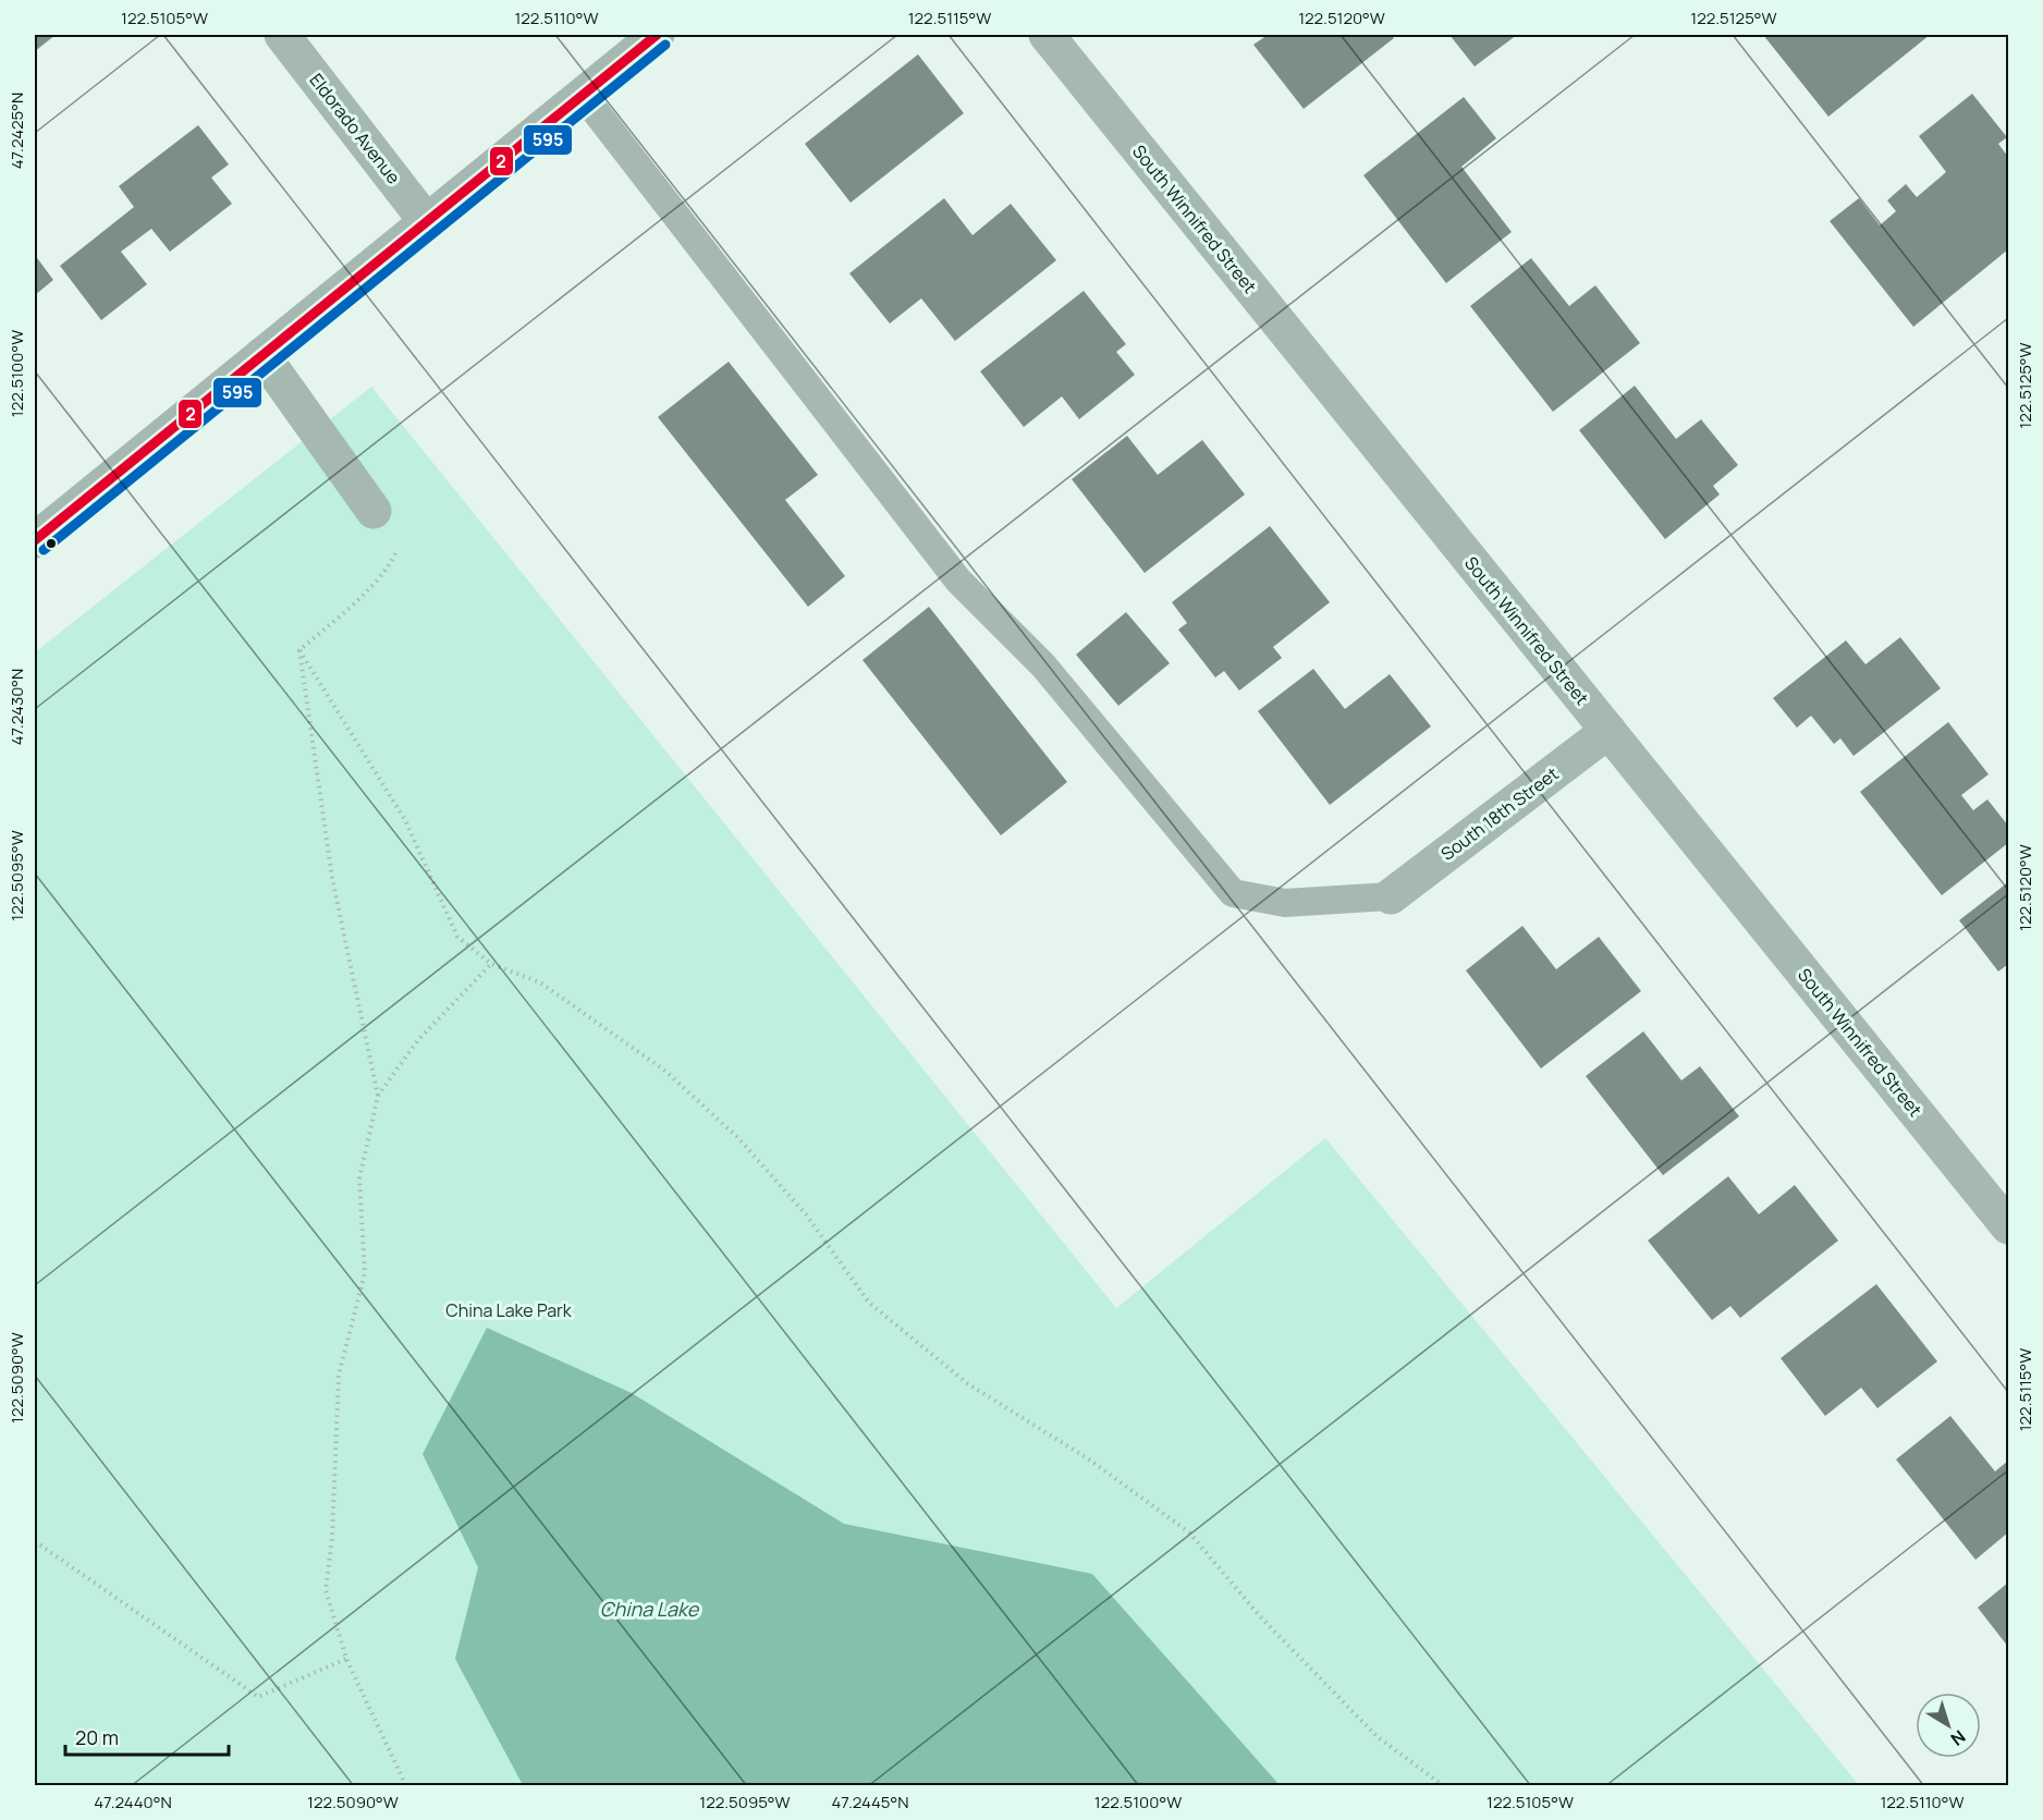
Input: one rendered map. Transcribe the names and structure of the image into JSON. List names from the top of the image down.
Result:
{
  "streets": {
    "street": ["Eldorado Avenue", "South Winnifred Street", "South 18th Street"]
  },
  "crossings": [
    ["South Winnifred Street", "South 18th Street"]
  ],
  "water": ["China Lake"],
  "parks": ["China Lake Park"],
  "lines": ["transit line 2", "transit line 595"],
  "scale_bar": "20 m",
  "north": "bottom right",
  "coordinates": [
    "122.5105°W",
    "122.5110°W",
    "122.5115°W",
    "122.5120°W",
    "122.5125°W",
    "47.2425°N",
    "122.5100°W",
    "47.2430°N",
    "122.5095°W",
    "122.5090°W",
    "47.2440°N",
    "47.2445°N"
  ]
}
